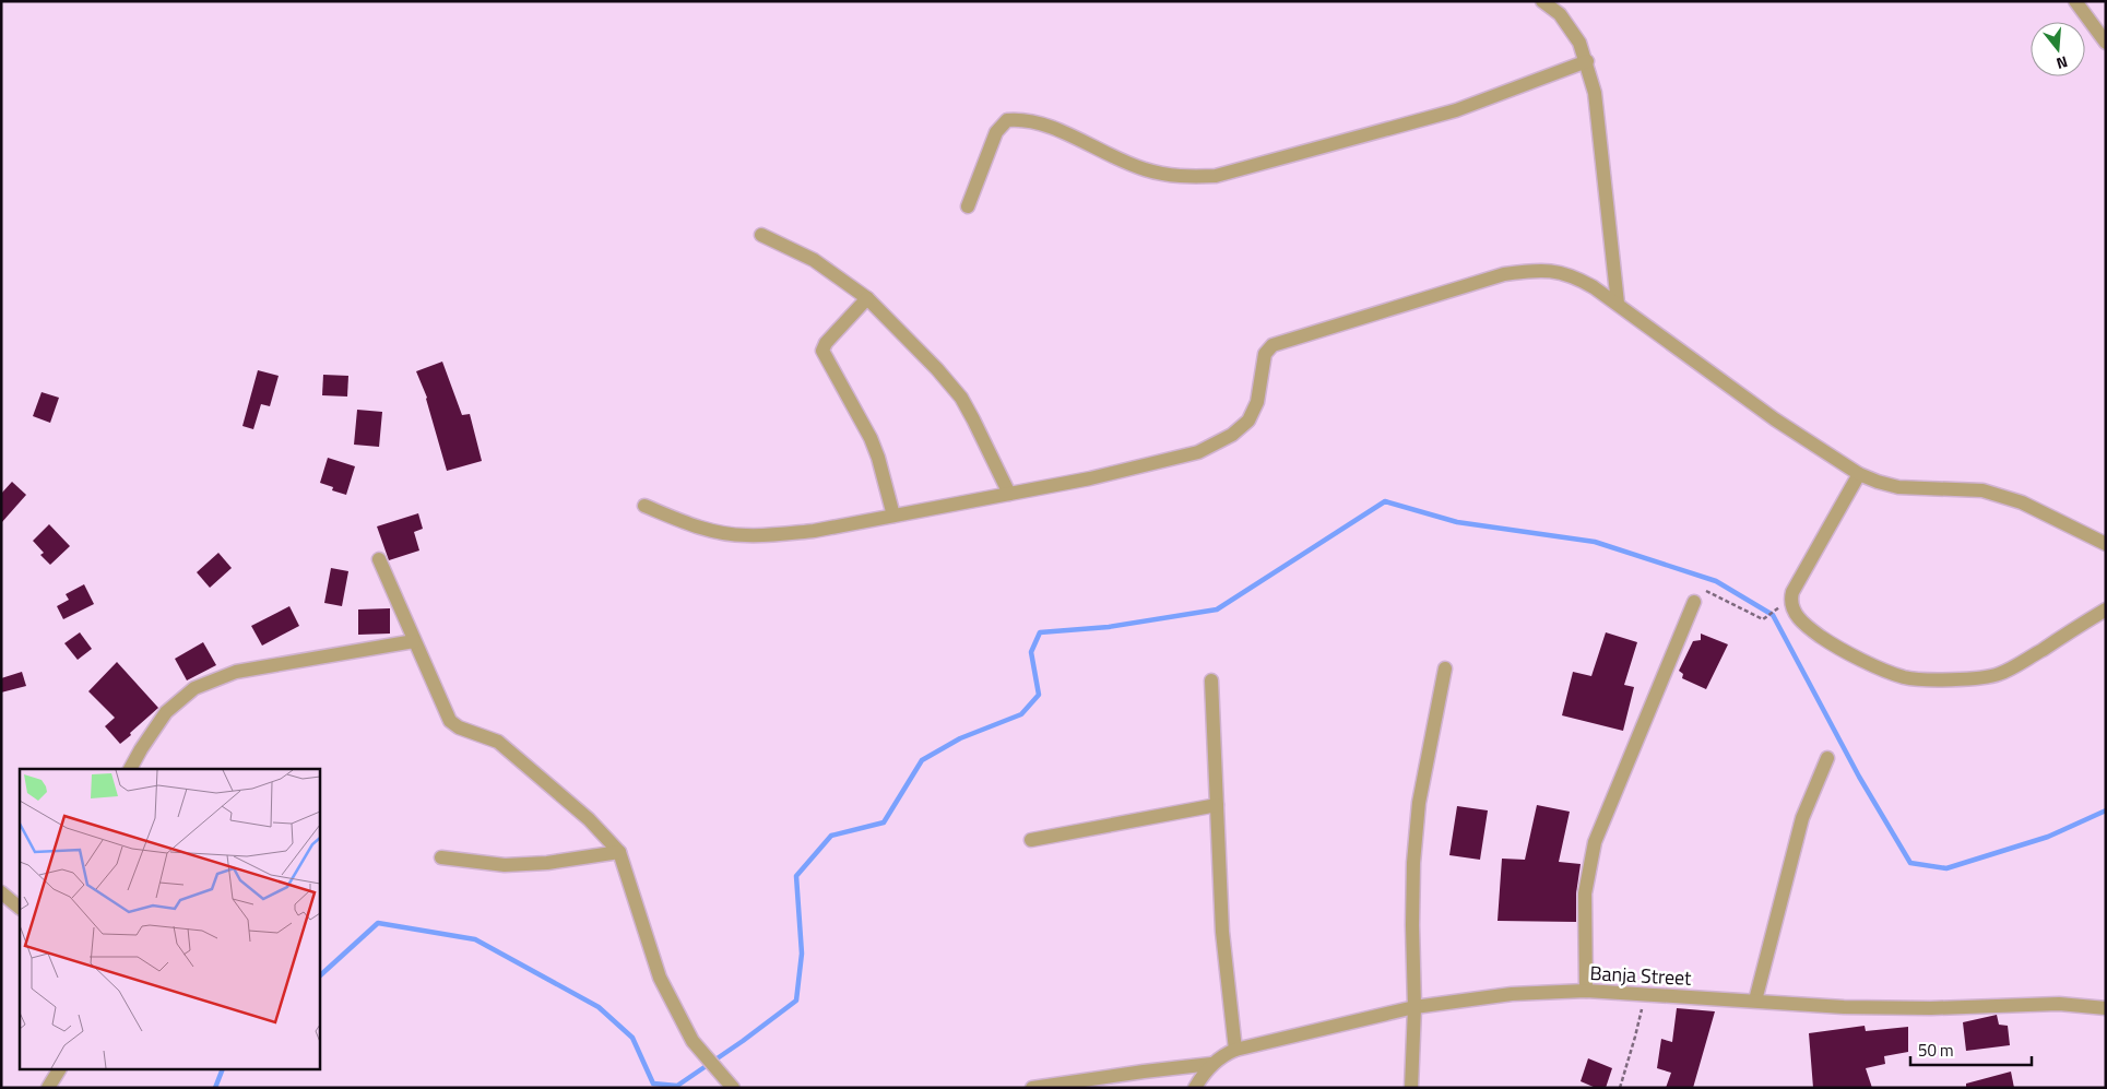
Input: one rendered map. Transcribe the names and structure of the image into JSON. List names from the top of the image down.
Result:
{
  "streets": {
    "street": ["Banja Street"]
  },
  "scale_bar": "50 m",
  "north": "bottom"
}
